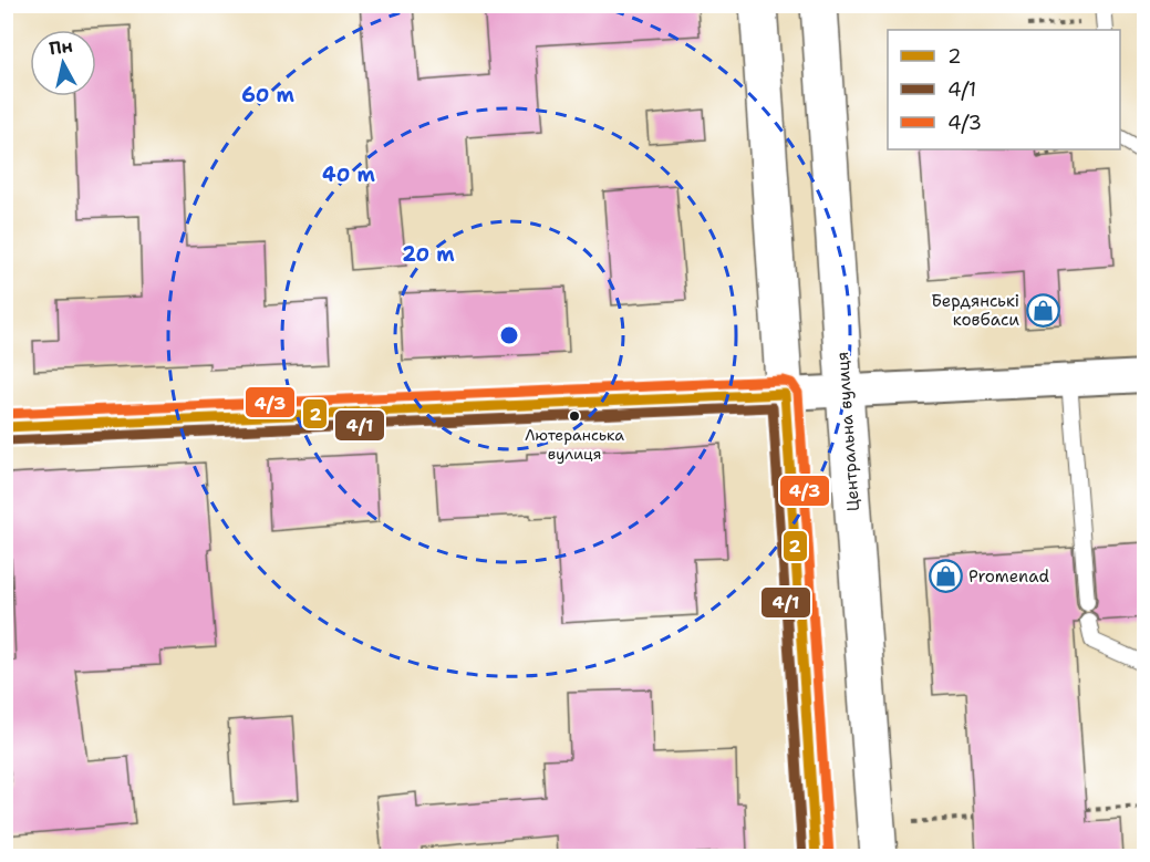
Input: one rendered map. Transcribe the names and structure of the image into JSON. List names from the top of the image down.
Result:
{
  "streets": {
    "main road": ["Центральна вулиця"]
  },
  "places": {
    "shop": ["Бердянські ковбаси", "Promenad"],
    "other": ["Лютеранська вулиця"]
  },
  "lines": ["transit line 4/3", "transit line 2", "transit line 4/1"],
  "legend": ["2", "4/1", "4/3"],
  "north": "top",
  "rings": ["60 m", "40 m", "20 m"]
}
